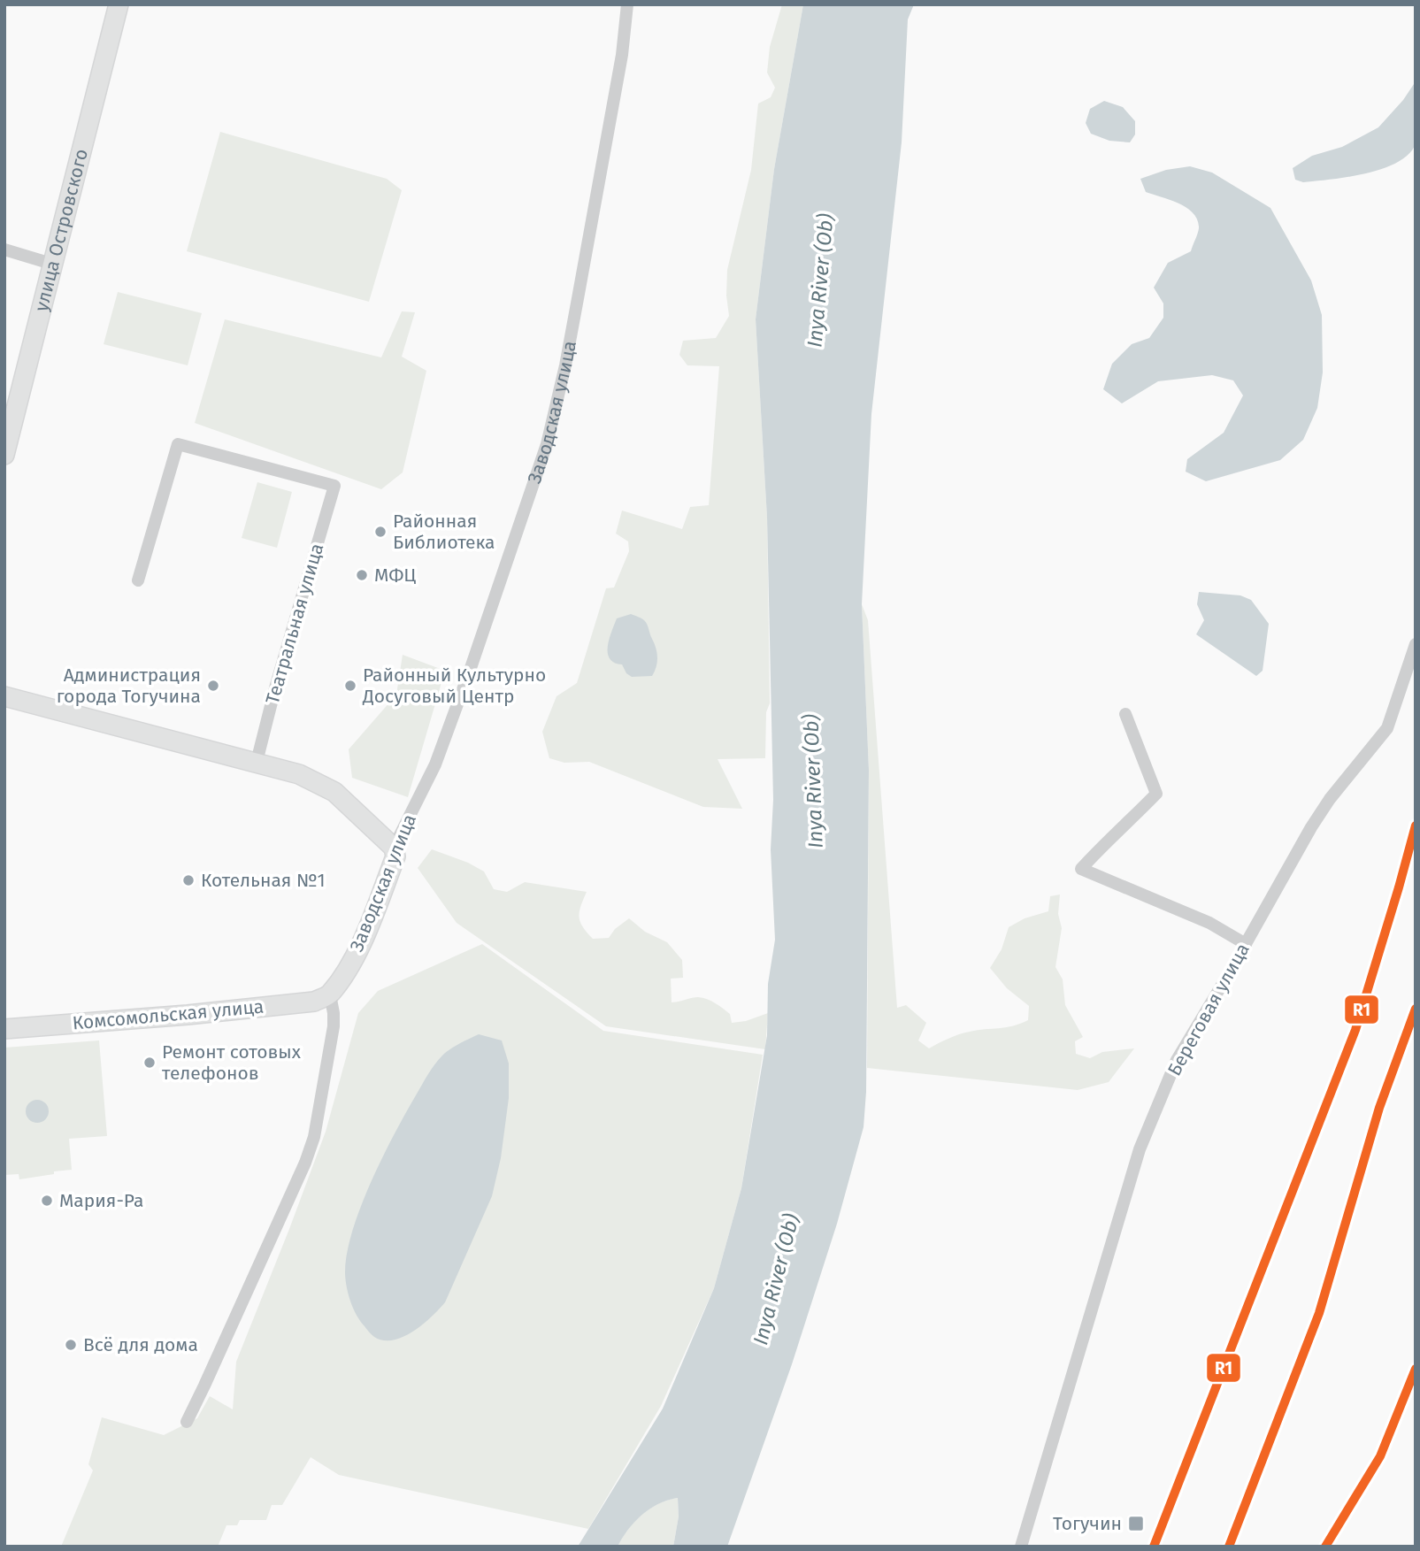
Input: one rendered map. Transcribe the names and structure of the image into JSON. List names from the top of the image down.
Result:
{
  "streets": {
    "street": [
      "улица Островского",
      "Заводская улица",
      "Театральная улица",
      "Береговая улица",
      "Комсомольская улица"
    ]
  },
  "crossings": [
    ["Заводская улица", "Комсомольская улица"]
  ],
  "water": ["Inya River (Ob)"],
  "places": {
    "other": [
      "Районная Библиотека",
      "МФЦ",
      "Администрация города Тогучина",
      "Районный Культурно Досуговый Центр",
      "Котельная №1",
      "Ремонт сотовых телефонов",
      "Мария-Ра",
      "Всё для дома"
    ],
    "transit": ["Тогучин"]
  },
  "lines": ["transit line R1"]
}
